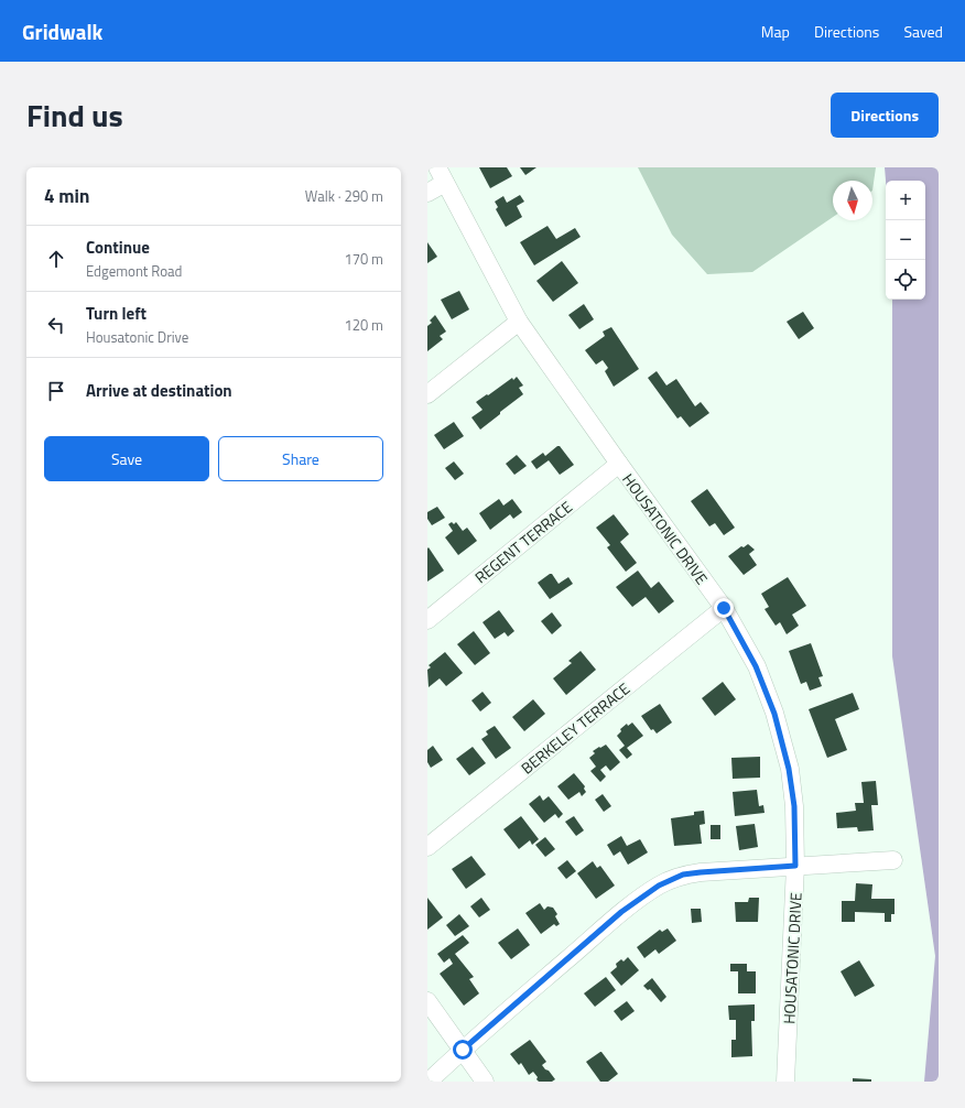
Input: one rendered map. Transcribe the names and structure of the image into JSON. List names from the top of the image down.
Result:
{
  "streets": {
    "street": ["HOUSATONIC DRIVE", "REGENT TERRACE", "BERKELEY TERRACE"]
  },
  "crossings": [
    ["HOUSATONIC DRIVE", "REGENT TERRACE"],
    ["HOUSATONIC DRIVE", "BERKELEY TERRACE"]
  ],
  "north": "bottom",
  "page": {
    "header": "Gridwalk",
    "nav": ["Map", "Directions", "Saved"],
    "title": "Find us",
    "buttons": [
      "Directions",
      ["Save", "Share"]
    ],
    "heading": ["4 min", "Walk · 290 m"],
    "map_buttons": ["+", "−"],
    "list": [
      ["Continue", "Edgemont Road", "170 m"],
      ["Turn left", "Housatonic Drive", "120 m"],
      "Arrive at destination"
    ]
  }
}
